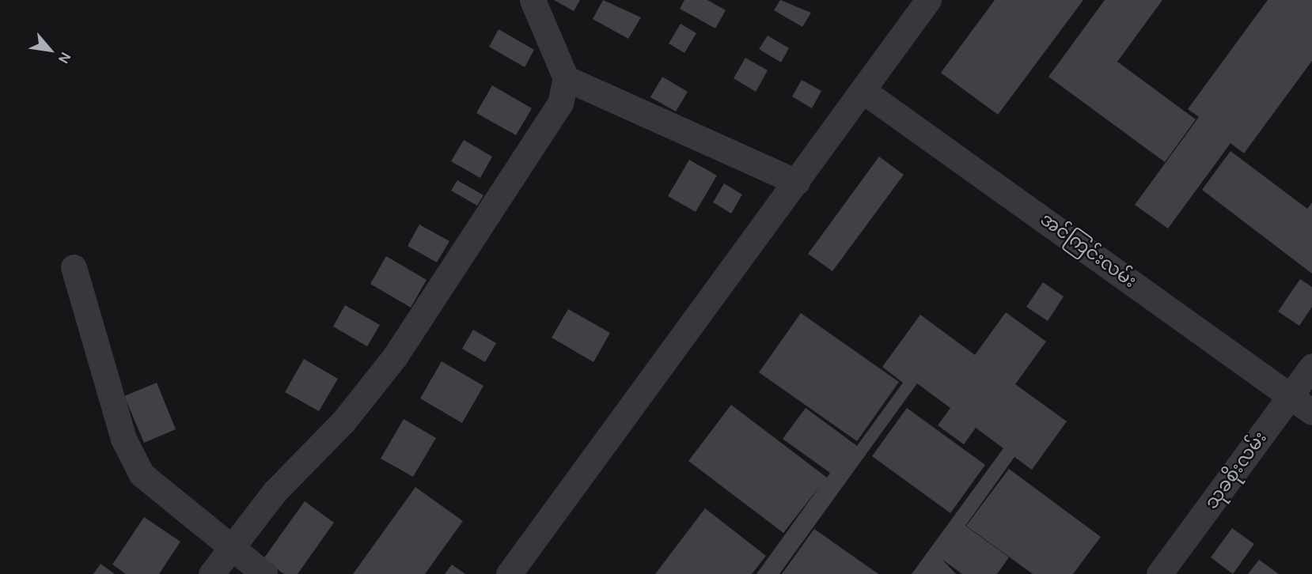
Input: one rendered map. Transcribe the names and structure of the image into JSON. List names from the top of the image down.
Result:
{
  "streets": {
    "street": ["အင်ကြင်းလမ်း", "သုခစိုးလမ်း"]
  },
  "crossings": [
    ["အင်ကြင်းလမ်း", "သုခစိုးလမ်း"]
  ],
  "north": "bottom right"
}
